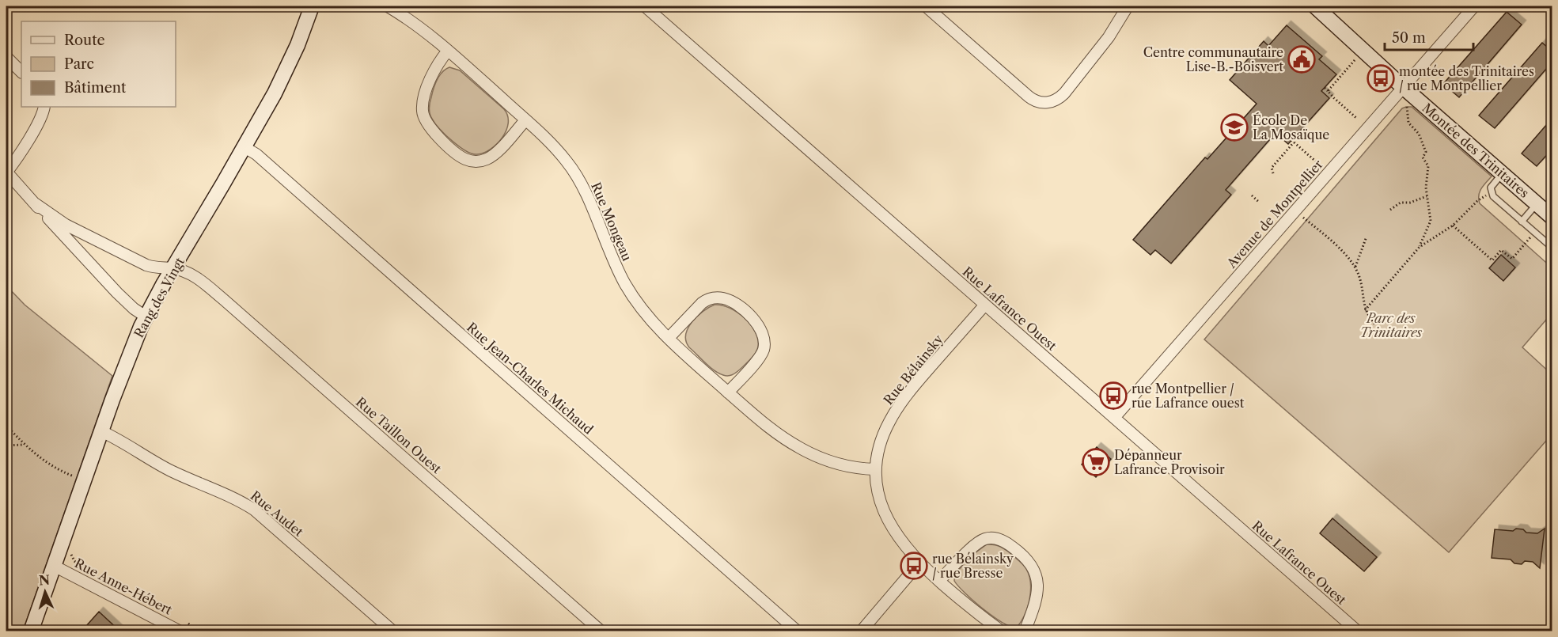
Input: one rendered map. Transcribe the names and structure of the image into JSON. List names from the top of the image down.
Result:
{
  "streets": {
    "street": [
      "Montée des Trinitaires",
      "Avenue de Montpellier",
      "Rue Mongeau",
      "Rang des Vingt",
      "Rue Lafrance Ouest",
      "Rue Bélainsky",
      "Rue Jean-Charles Michaud",
      "Rue Taillon Ouest",
      "Rue Audet",
      "Rue Anne-Hébert"
    ]
  },
  "crossings": [
    ["Montée des Trinitaires", "Avenue de Montpellier"],
    ["Avenue de Montpellier", "Rue Lafrance Ouest"],
    ["Rue Mongeau", "Rue Bélainsky"],
    ["Rang des Vingt", "Rue Jean-Charles Michaud"],
    ["Rang des Vingt", "Rue Taillon Ouest"],
    ["Rang des Vingt", "Rue Audet"],
    ["Rang des Vingt", "Rue Anne-Hébert"],
    ["Rue Lafrance Ouest", "Rue Bélainsky"]
  ],
  "parks": ["Parc des Trinitaires"],
  "places": {
    "public building": ["Centre communautaire Lise-B.-Boisvert"],
    "bus stop": ["montée des Trinitaires / rue Montpellier", "rue Montpellier / rue Lafrance ouest", "rue Bélainsky / rue Bresse"],
    "school or university": ["École De La Mosaïque"],
    "supermarket": ["Dépanneur Lafrance Provisoir"]
  },
  "legend": ["Route", "Parc", "Bâtiment"],
  "scale_bar": "50 m",
  "north": "top"
}
